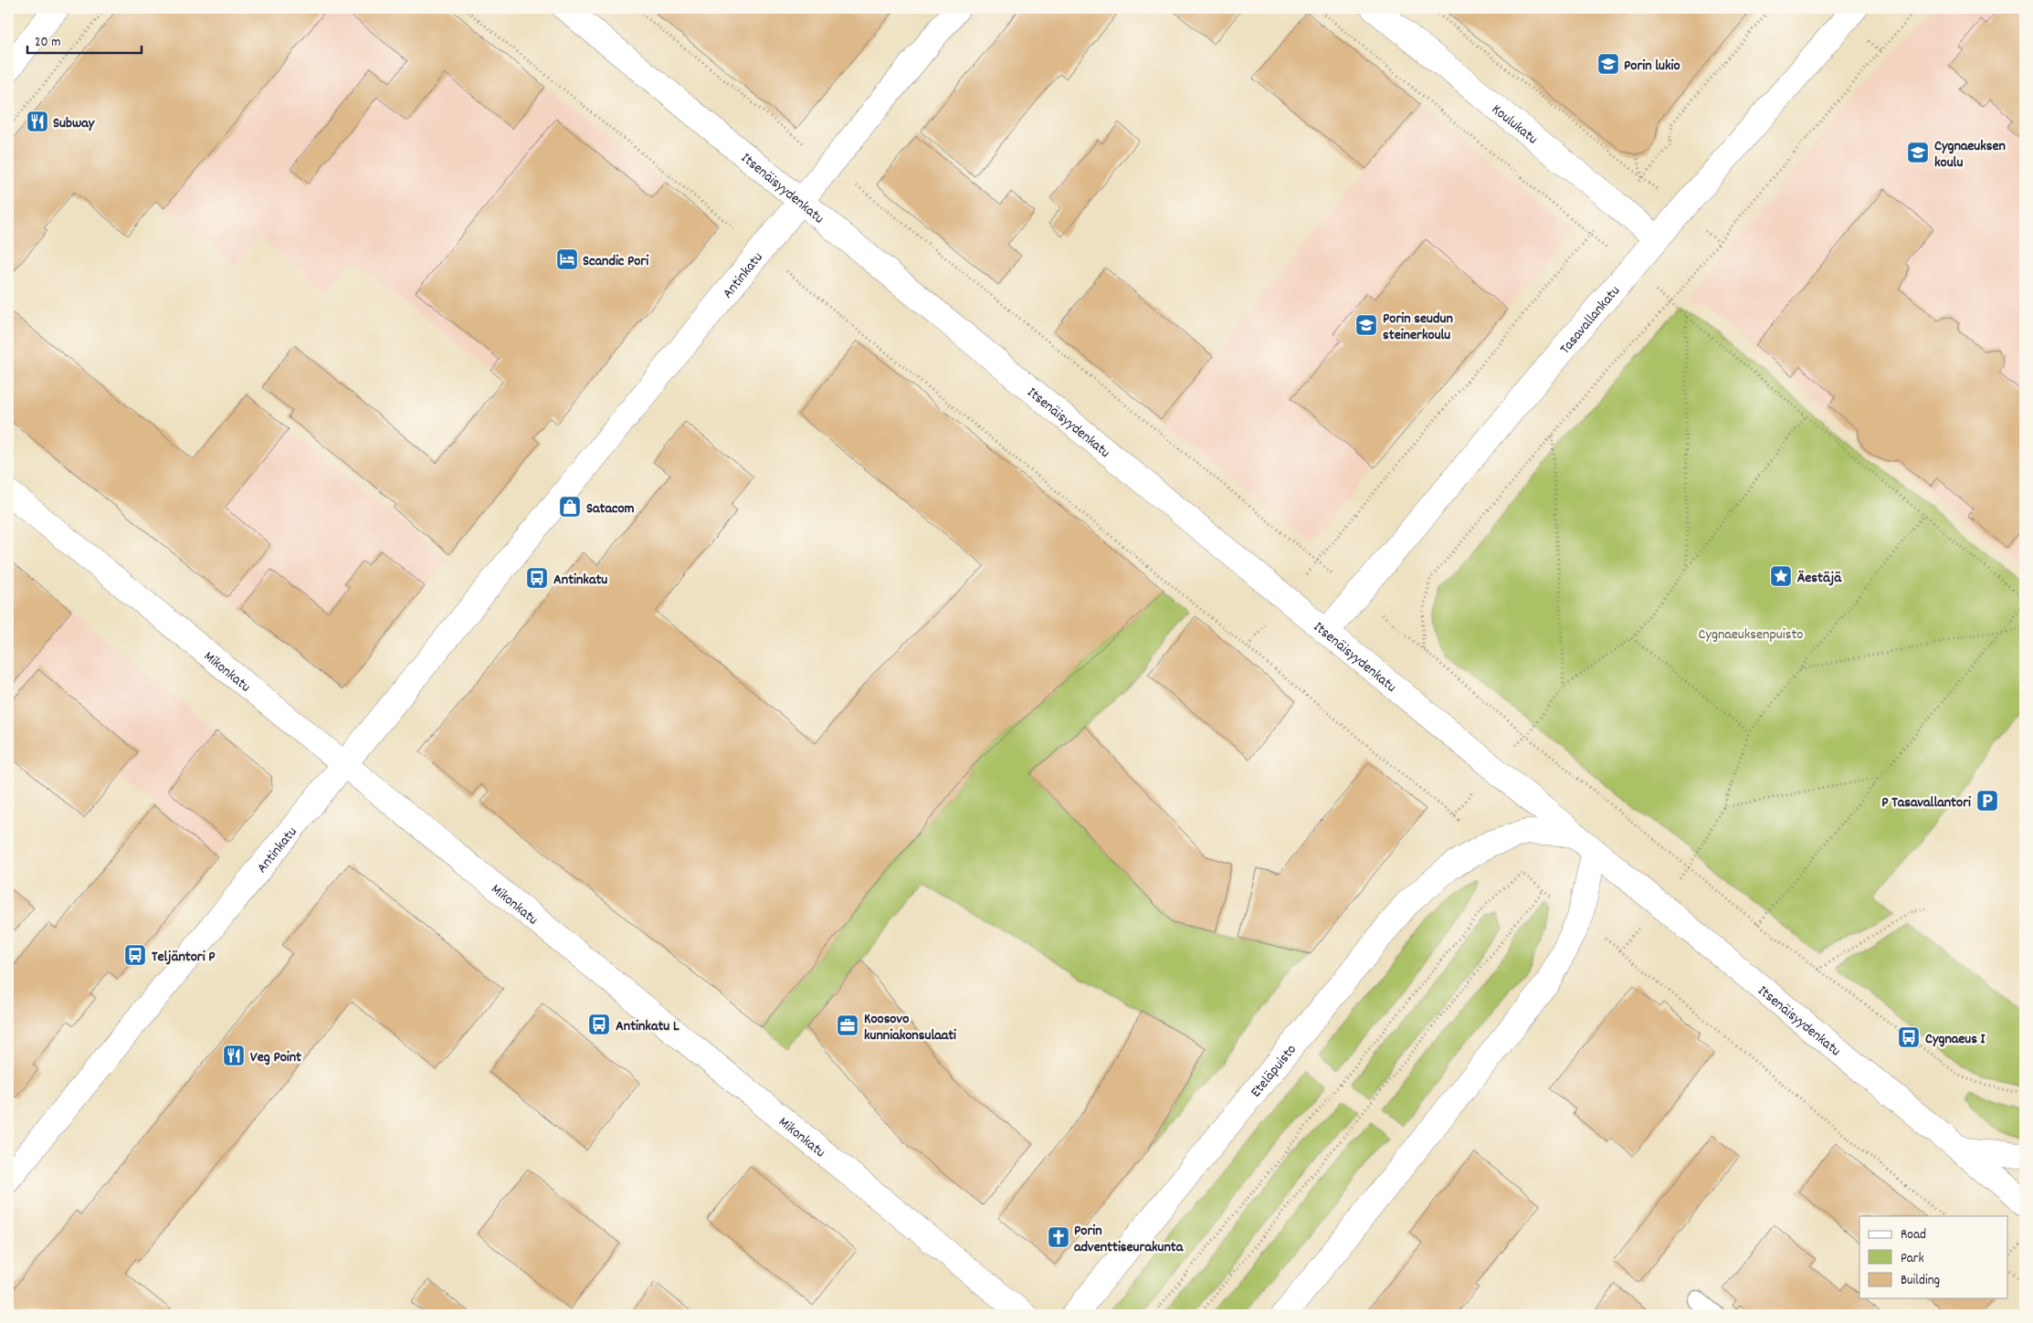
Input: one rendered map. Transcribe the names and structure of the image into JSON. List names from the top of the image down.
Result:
{
  "streets": {
    "street": [
      "Koulukatu",
      "Itsenäisyydenkatu",
      "Antinkatu",
      "Tasavallankatu",
      "Mikonkatu",
      "Eteläpuisto"
    ]
  },
  "crossings": [
    ["Koulukatu", "Tasavallankatu"],
    ["Itsenäisyydenkatu", "Antinkatu"],
    ["Itsenäisyydenkatu", "Tasavallankatu"],
    ["Antinkatu", "Mikonkatu"]
  ],
  "parks": ["Cygnaeuksenpuisto"],
  "places": {
    "school or university": ["Porin lukio", "Cygnaeuksen koulu", "Porin seudun steinerkoulu"],
    "restaurant": ["Subway", "Veg Point"],
    "hotel": ["Scandic Pori"],
    "shop": ["Satacom"],
    "place": ["Äestäjä"],
    "bus stop": [
      "Antinkatu",
      "Teljäntori P",
      "Antinkatu L",
      "Cygnaeus I"
    ],
    "parking": ["P Tasavallantori"],
    "office": ["Koosovo kunniakonsulaati"],
    "church": ["Porin adventtiseurakunta"]
  },
  "legend": ["Road", "Park", "Building"],
  "scale_bar": "20 m"
}
